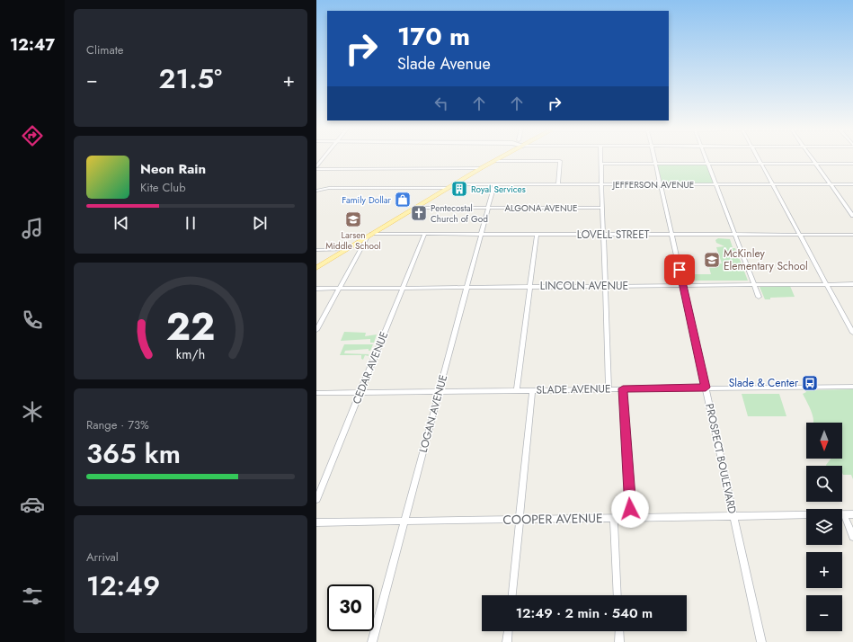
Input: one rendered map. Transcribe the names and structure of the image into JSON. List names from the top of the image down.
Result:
{
  "streets": {
    "street": [
      "JEFFERSON AVENUE",
      "ALGONA AVENUE",
      "LOVELL STREET",
      "LINCOLN AVENUE",
      "CEDAR AVENUE",
      "SLADE AVENUE",
      "LOGAN AVENUE",
      "PROSPECT BOULEVARD",
      "COOPER AVENUE"
    ]
  },
  "crossings": [
    ["JEFFERSON AVENUE", "LOGAN AVENUE"],
    ["JEFFERSON AVENUE", "PROSPECT BOULEVARD"],
    ["ALGONA AVENUE", "LOGAN AVENUE"],
    ["LOVELL STREET", "CEDAR AVENUE"],
    ["LOVELL STREET", "LOGAN AVENUE"],
    ["LOVELL STREET", "PROSPECT BOULEVARD"],
    ["LINCOLN AVENUE", "CEDAR AVENUE"],
    ["LINCOLN AVENUE", "LOGAN AVENUE"],
    ["LINCOLN AVENUE", "PROSPECT BOULEVARD"],
    ["CEDAR AVENUE", "SLADE AVENUE"],
    ["SLADE AVENUE", "LOGAN AVENUE"],
    ["SLADE AVENUE", "PROSPECT BOULEVARD"],
    ["LOGAN AVENUE", "COOPER AVENUE"],
    ["PROSPECT BOULEVARD", "COOPER AVENUE"]
  ],
  "places": {
    "building": ["Royal Services"],
    "shop": ["Family Dollar"],
    "church": ["Pentecostal Church of God"],
    "school or university": ["Larsen Middle School", "McKinley Elementary School"],
    "bus stop": ["Slade & Center"]
  },
  "north": "bottom",
  "page": {
    "tabs": "12:47",
    "tile": [
      "Climate",
      ["Range · 73%", "365 km"],
      ["Arrival", "12:49"]
    ],
    "turn": ["170 m", "Slade Avenue"],
    "heat": ["−", "21.5°", "+"],
    "song": ["Neon Rain", "Kite Club"],
    "map_buttons": ["+", "−"],
    "limit": "30",
    "trip": "12:49 · 2 min · 540 m",
    "gauge": ["22", "km/h"]
  }
}
